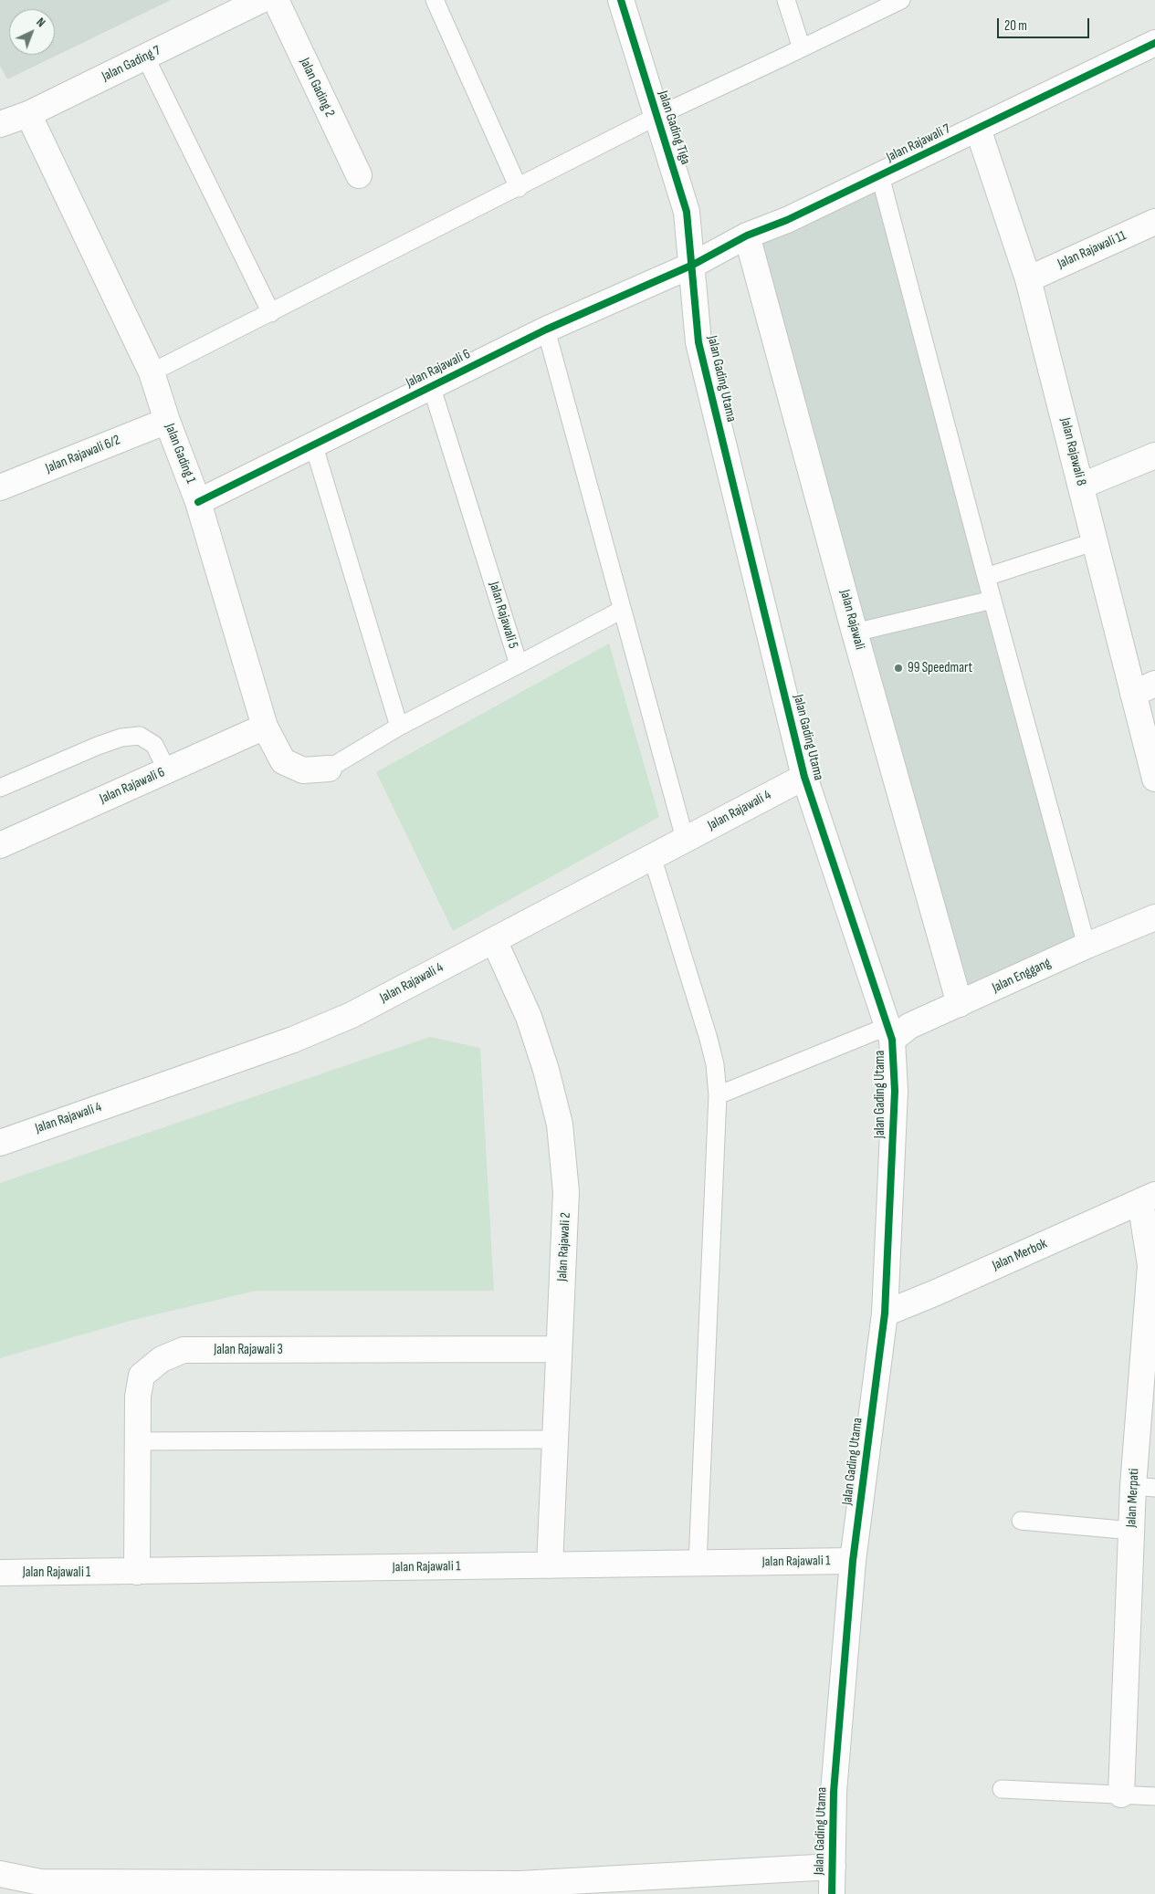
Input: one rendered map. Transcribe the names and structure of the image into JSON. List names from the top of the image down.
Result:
{
  "streets": {
    "street": [
      "Jalan Gading 7",
      "Jalan Gading 2",
      "Jalan Gading Tiga",
      "Jalan Rajawali 7",
      "Jalan Rajawali 11",
      "Jalan Rajawali 6",
      "Jalan Gading Utama",
      "Jalan Rajawali 8",
      "Jalan Gading 1",
      "Jalan Rajawali 6/2",
      "Jalan Rajawali",
      "Jalan Rajawali 4",
      "Jalan Enggang",
      "Jalan Rajawali 2",
      "Jalan Merbok",
      "Jalan Rajawali 3",
      "Jalan Merpati",
      "Jalan Rajawali 1"
    ],
    "lane": ["Jalan Rajawali 5"]
  },
  "crossings": [
    ["Jalan Gading 7", "Jalan Gading 1"],
    ["Jalan Gading Tiga", "Jalan Rajawali 7"],
    ["Jalan Gading Tiga", "Jalan Rajawali 6"],
    ["Jalan Gading Tiga", "Jalan Gading Utama"],
    ["Jalan Rajawali 7", "Jalan Rajawali 6"],
    ["Jalan Rajawali 7", "Jalan Gading Utama"],
    ["Jalan Rajawali 7", "Jalan Rajawali 8"],
    ["Jalan Rajawali 7", "Jalan Rajawali"],
    ["Jalan Rajawali 11", "Jalan Rajawali 8"],
    ["Jalan Rajawali 6", "Jalan Gading Utama"],
    ["Jalan Rajawali 6", "Jalan Gading 1"],
    ["Jalan Rajawali 6", "Jalan Rajawali 5"],
    ["Jalan Gading Utama", "Jalan Rajawali 4"],
    ["Jalan Gading Utama", "Jalan Enggang"],
    ["Jalan Gading Utama", "Jalan Merbok"],
    ["Jalan Gading Utama", "Jalan Rajawali 1"],
    ["Jalan Gading 1", "Jalan Rajawali 6/2"],
    ["Jalan Gading 1", "Jalan Rajawali 5"],
    ["Jalan Rajawali", "Jalan Enggang"],
    ["Jalan Rajawali 4", "Jalan Rajawali 2"],
    ["Jalan Rajawali 2", "Jalan Rajawali 3"],
    ["Jalan Rajawali 2", "Jalan Rajawali 1"],
    ["Jalan Merbok", "Jalan Merpati"],
    ["Jalan Rajawali 3", "Jalan Rajawali 1"]
  ],
  "places": ["99 Speedmart"],
  "scale_bar": "20 m",
  "north": "top right"
}
